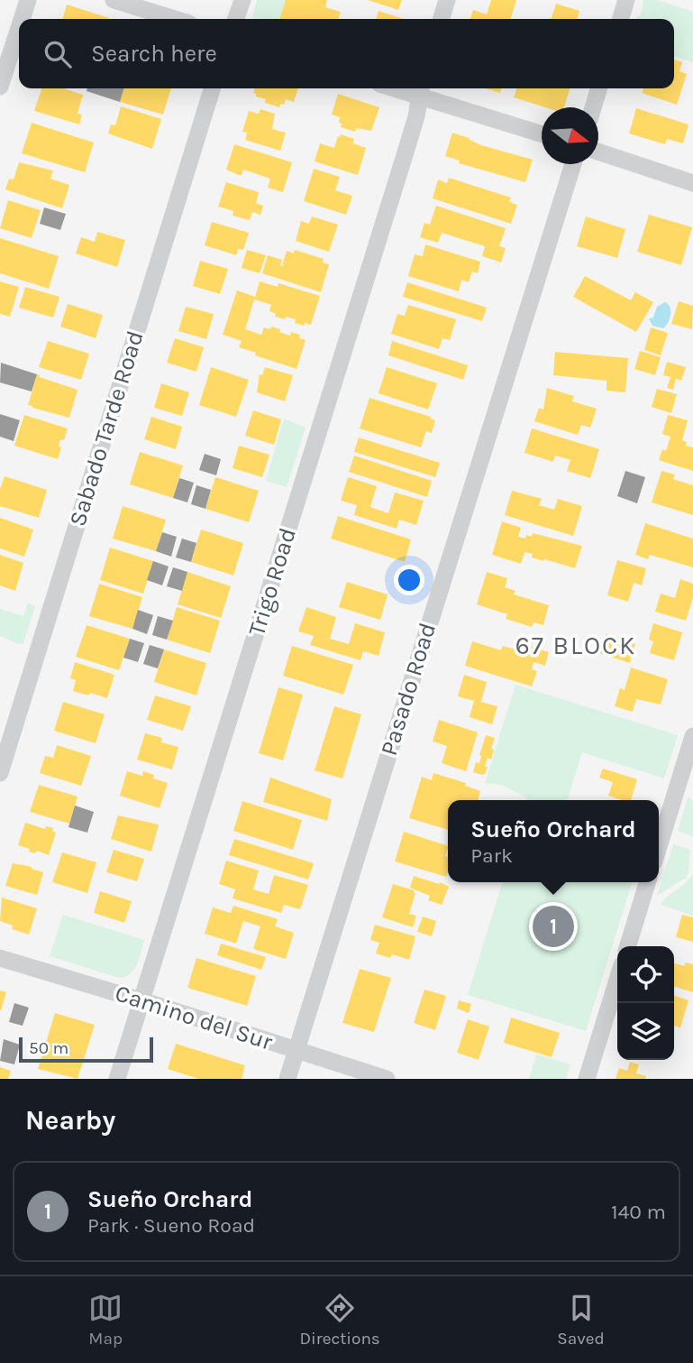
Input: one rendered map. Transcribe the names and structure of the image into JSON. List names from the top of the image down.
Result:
{
  "streets": {
    "street": [
      "Sabado Tarde Road",
      "Trigo Road",
      "Pasado Road",
      "Camino del Sur"
    ]
  },
  "crossings": [
    ["Trigo Road", "Camino del Sur"],
    ["Pasado Road", "Camino del Sur"]
  ],
  "districts": ["67 BLOCK"],
  "scale_bar": "50 m",
  "north": "right",
  "page": {
    "search": "Search here",
    "popup": ["Sueño Orchard", "Park"],
    "pins": "1",
    "scale": "50 m",
    "heading": "Nearby",
    "list": [
      {
        "mark": "1",
        "name": "Sueño Orchard",
        "note": "Park · Sueno Road",
        "value": "140 m"
      }
    ],
    "nav": ["Map", "Directions", "Saved"]
  }
}
